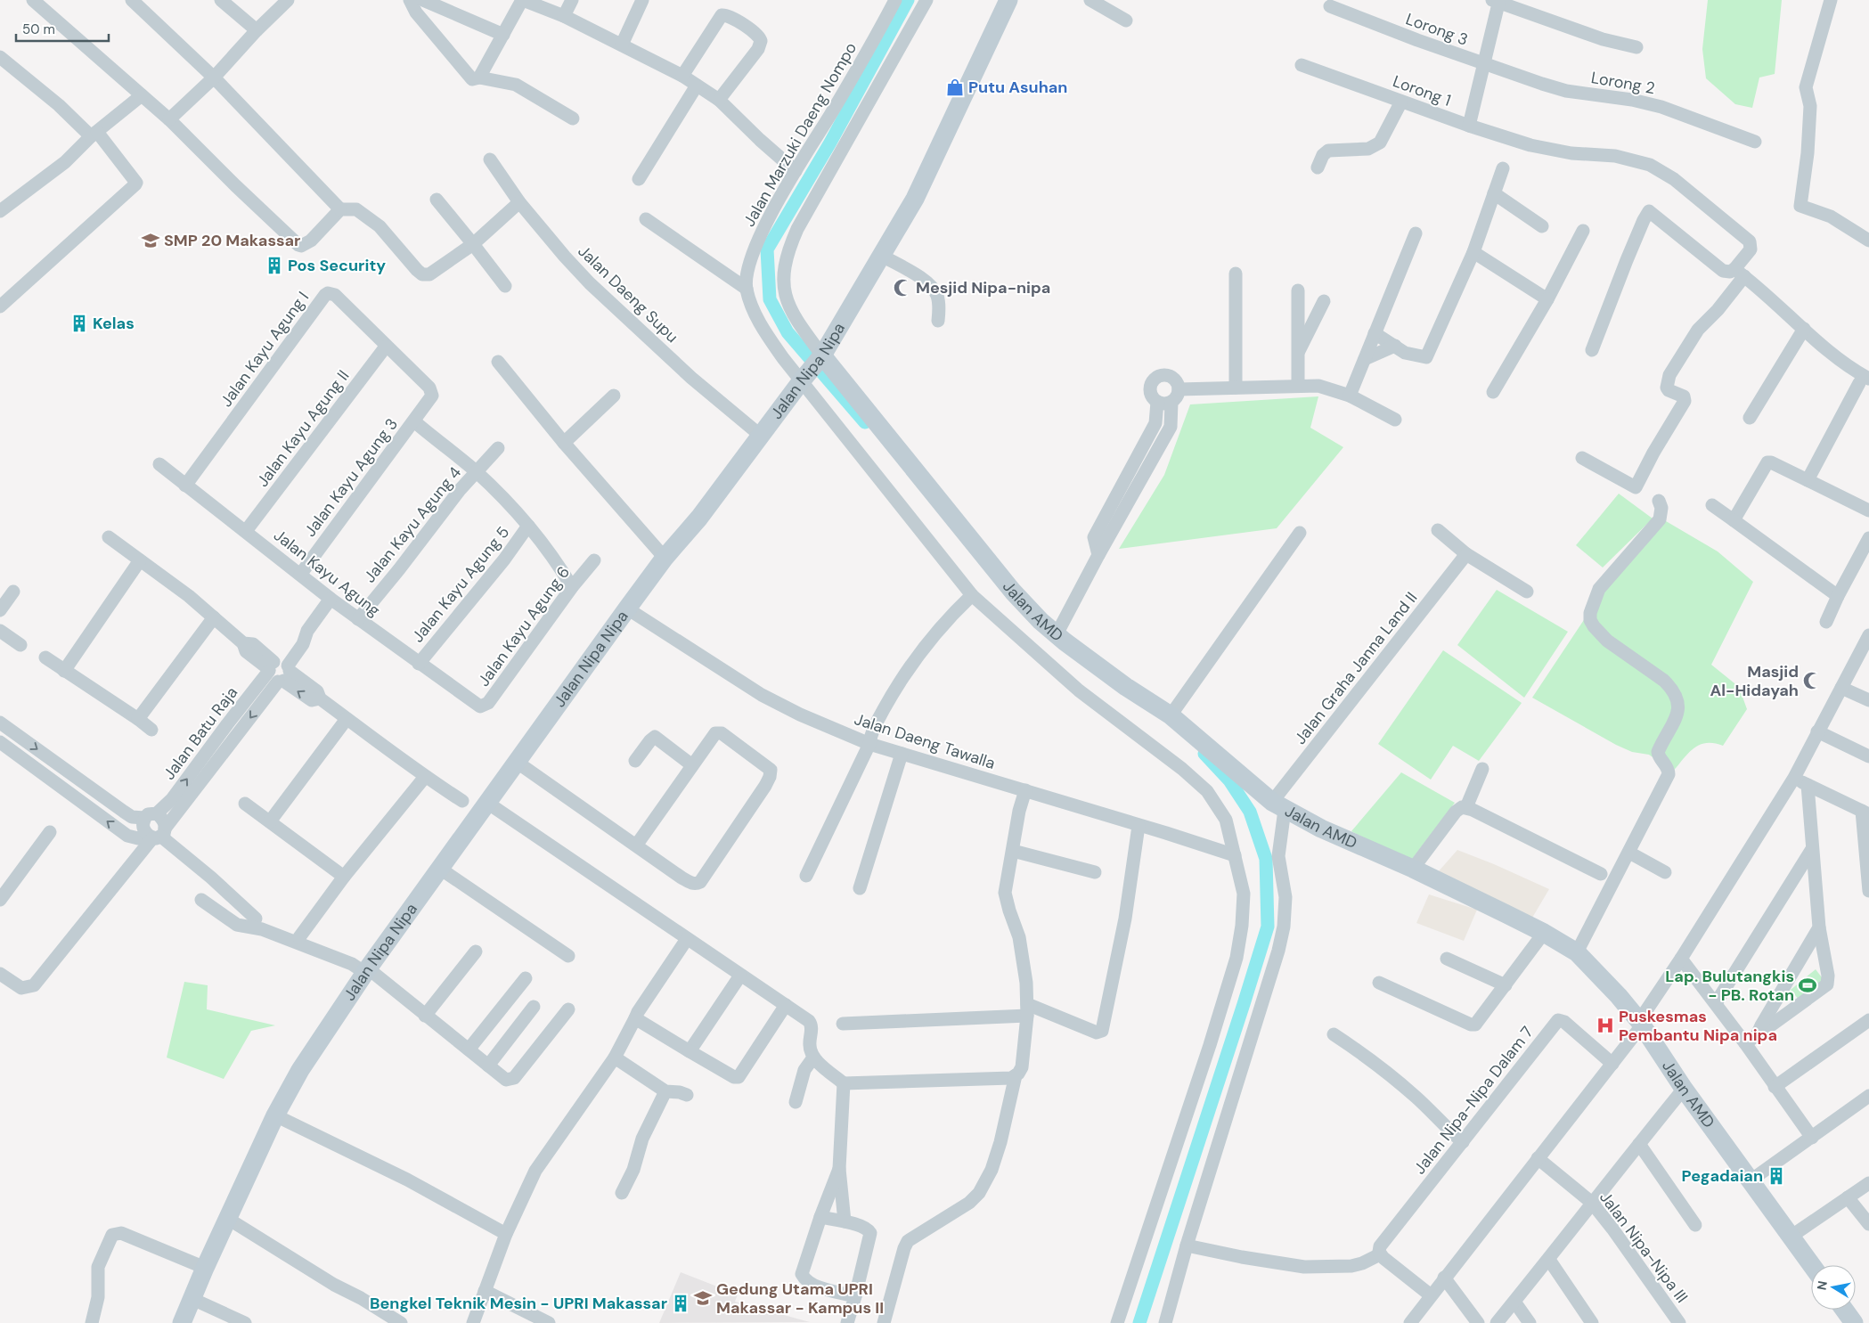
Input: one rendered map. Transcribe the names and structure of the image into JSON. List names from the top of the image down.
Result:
{
  "streets": {
    "street": [
      "Lorong 3",
      "Lorong 2",
      "Lorong 1",
      "Jalan Marzuki Daeng Nompo",
      "Jalan Daeng Supu",
      "Jalan Kayu Agung I",
      "Jalan Nipa Nipa",
      "Jalan Kayu Agung II",
      "Jalan Kayu Agung 3",
      "Jalan Kayu Agung 4",
      "Jalan Kayu Agung",
      "Jalan Kayu Agung 5",
      "Jalan AMD",
      "Jalan Kayu Agung 6",
      "Jalan Graha Janna Land II",
      "Jalan Batu Raja",
      "Jalan Daeng Tawalla",
      "Jalan Nipa-Nipa Dalam 7",
      "Jalan Nipa-Nipa III"
    ]
  },
  "crossings": [
    ["Lorong 3", "Lorong 2"],
    ["Jalan Marzuki Daeng Nompo", "Jalan Nipa Nipa"],
    ["Jalan Marzuki Daeng Nompo", "Jalan Daeng Tawalla"],
    ["Jalan Daeng Supu", "Jalan Nipa Nipa"],
    ["Jalan Kayu Agung I", "Jalan Kayu Agung II"],
    ["Jalan Kayu Agung I", "Jalan Kayu Agung 3"],
    ["Jalan Kayu Agung I", "Jalan Kayu Agung"],
    ["Jalan Nipa Nipa", "Jalan AMD"],
    ["Jalan Nipa Nipa", "Jalan Daeng Tawalla"],
    ["Jalan Kayu Agung II", "Jalan Kayu Agung"],
    ["Jalan Kayu Agung 3", "Jalan Kayu Agung"],
    ["Jalan Kayu Agung 4", "Jalan Kayu Agung"],
    ["Jalan Kayu Agung", "Jalan Kayu Agung 5"],
    ["Jalan Kayu Agung", "Jalan Kayu Agung 6"],
    ["Jalan AMD", "Jalan Graha Janna Land II"]
  ],
  "places": {
    "shop": ["Putu Asuhan"],
    "school or university": ["SMP 20 Makassar", "Gedung Utama UPRI Makassar - Kampus II"],
    "building": [
      "Pos Security",
      "Kelas",
      "Pegadaian",
      "Bengkel Teknik Mesin - UPRI Makassar"
    ],
    "mosque": ["Mesjid Nipa-nipa", "Masjid Al-Hidayah"],
    "sports": ["Lap. Bulutangkis - PB. Rotan"],
    "hospital": ["Puskesmas Pembantu Nipa nipa"]
  },
  "scale_bar": "50 m",
  "north": "left"
}
